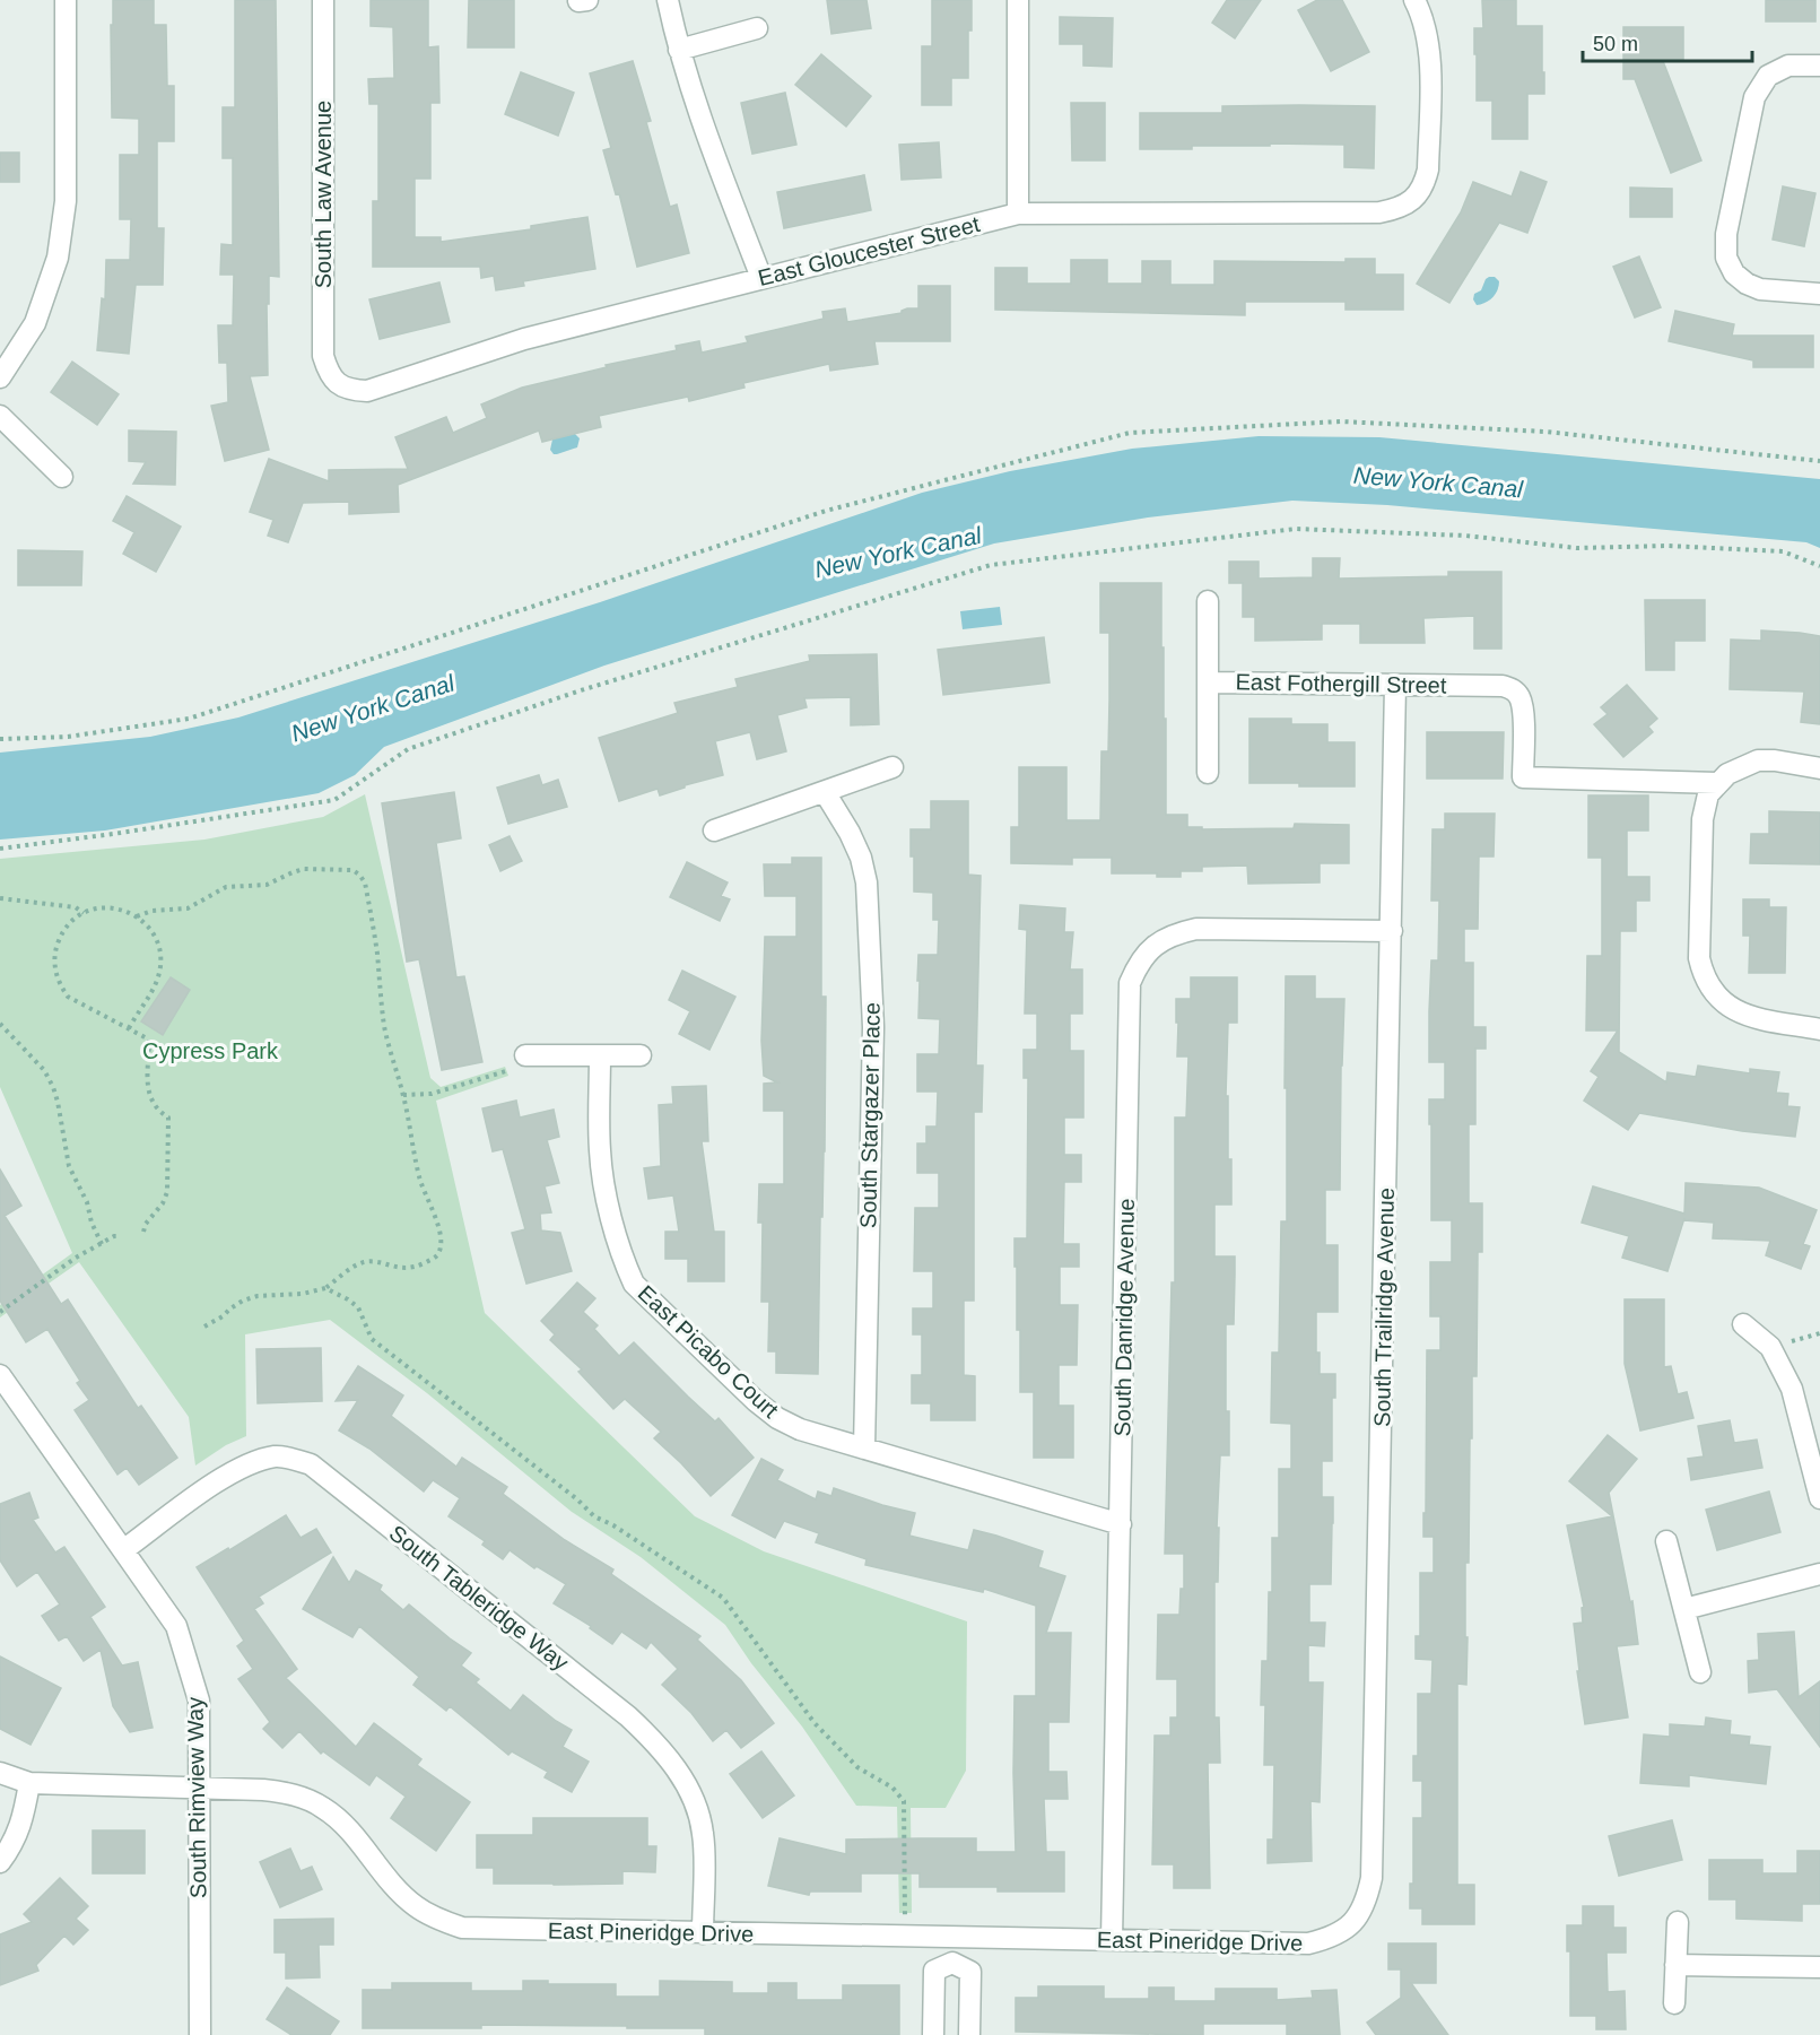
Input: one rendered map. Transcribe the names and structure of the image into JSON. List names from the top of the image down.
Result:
{
  "streets": {
    "street": [
      "South Law Avenue",
      "East Gloucester Street",
      "East Fothergill Street",
      "South Stargazer Place",
      "South Trailridge Avenue",
      "South Danridge Avenue",
      "East Picabo Court",
      "South Tableridge Way",
      "South Rimview Way",
      "East Pineridge Drive"
    ]
  },
  "crossings": [
    ["South Law Avenue", "East Gloucester Street"],
    ["East Fothergill Street", "South Trailridge Avenue"],
    ["South Stargazer Place", "East Picabo Court"],
    ["South Trailridge Avenue", "South Danridge Avenue"],
    ["South Trailridge Avenue", "East Pineridge Drive"],
    ["South Danridge Avenue", "East Picabo Court"],
    ["South Danridge Avenue", "East Pineridge Drive"],
    ["South Tableridge Way", "South Rimview Way"],
    ["South Tableridge Way", "East Pineridge Drive"],
    ["South Rimview Way", "East Pineridge Drive"]
  ],
  "water": ["New York Canal"],
  "parks": ["Cypress Park"],
  "scale_bar": "50 m"
}
